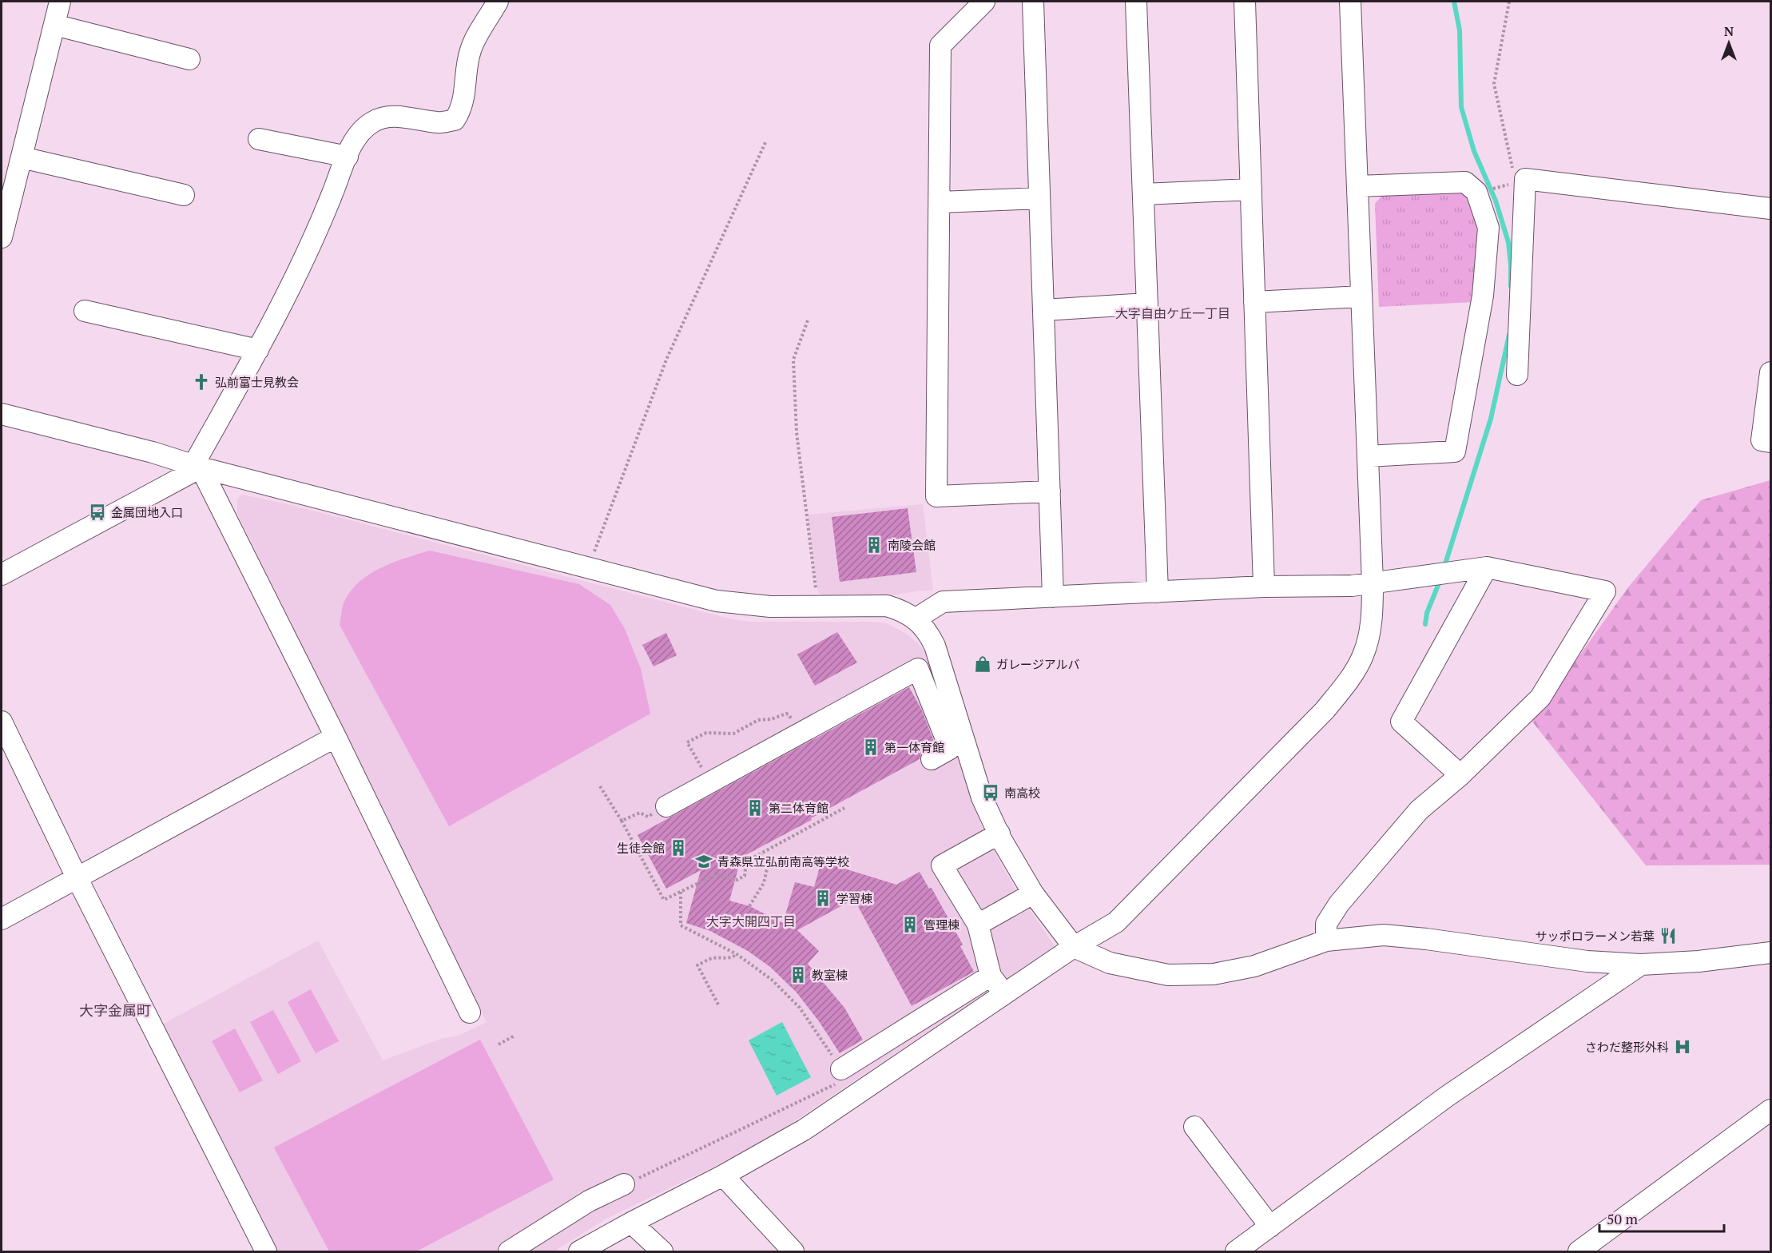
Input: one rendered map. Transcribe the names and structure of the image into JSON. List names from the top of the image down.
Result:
{
  "districts": ["大字自由ケ丘一丁目", "大字大開四丁目", "大字金属町"],
  "places": {
    "church": ["弘前富士見教会"],
    "bus stop": ["金属団地入口", "南高校"],
    "building": [
      "南陵会館",
      "第一体育館",
      "第二体育館",
      "生徒会館",
      "学習棟",
      "管理棟",
      "教室棟"
    ],
    "shop": ["ガレージアルバ"],
    "school or university": ["青森県立弘前南高等学校"],
    "restaurant": ["サッポロラーメン若葉"],
    "hospital": ["さわだ整形外科"]
  },
  "scale_bar": "50 m",
  "north": "top"
}
